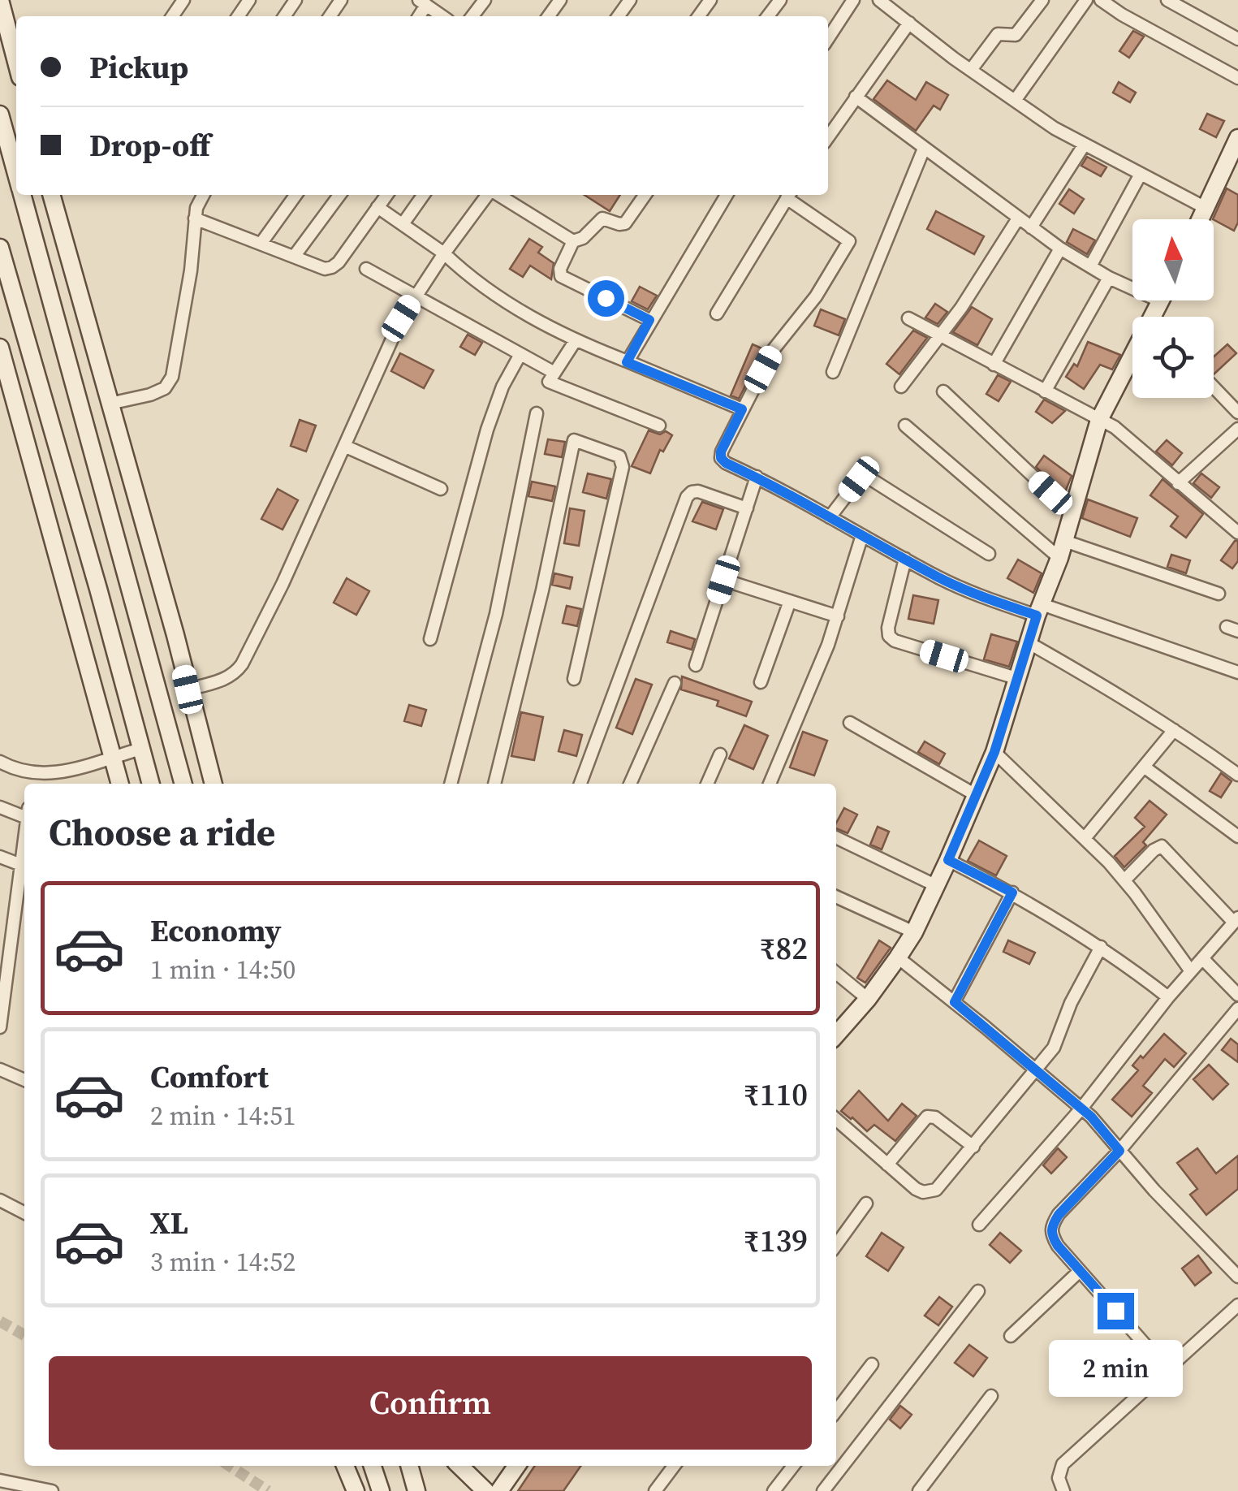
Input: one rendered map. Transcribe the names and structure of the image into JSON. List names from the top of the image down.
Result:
{
  "north": "top",
  "page": {
    "banner": ["Pickup", "Drop-off"],
    "heading": "Choose a ride",
    "list": [
      {
        "name": "Economy",
        "note": "1 min · 14:50",
        "value": "₹82"
      },
      {
        "name": "Comfort",
        "note": "2 min · 14:51",
        "value": "₹110"
      },
      {
        "name": "XL",
        "note": "3 min · 14:52",
        "value": "₹139"
      }
    ],
    "bubble": "2 min",
    "buttons": "Confirm"
  }
}
